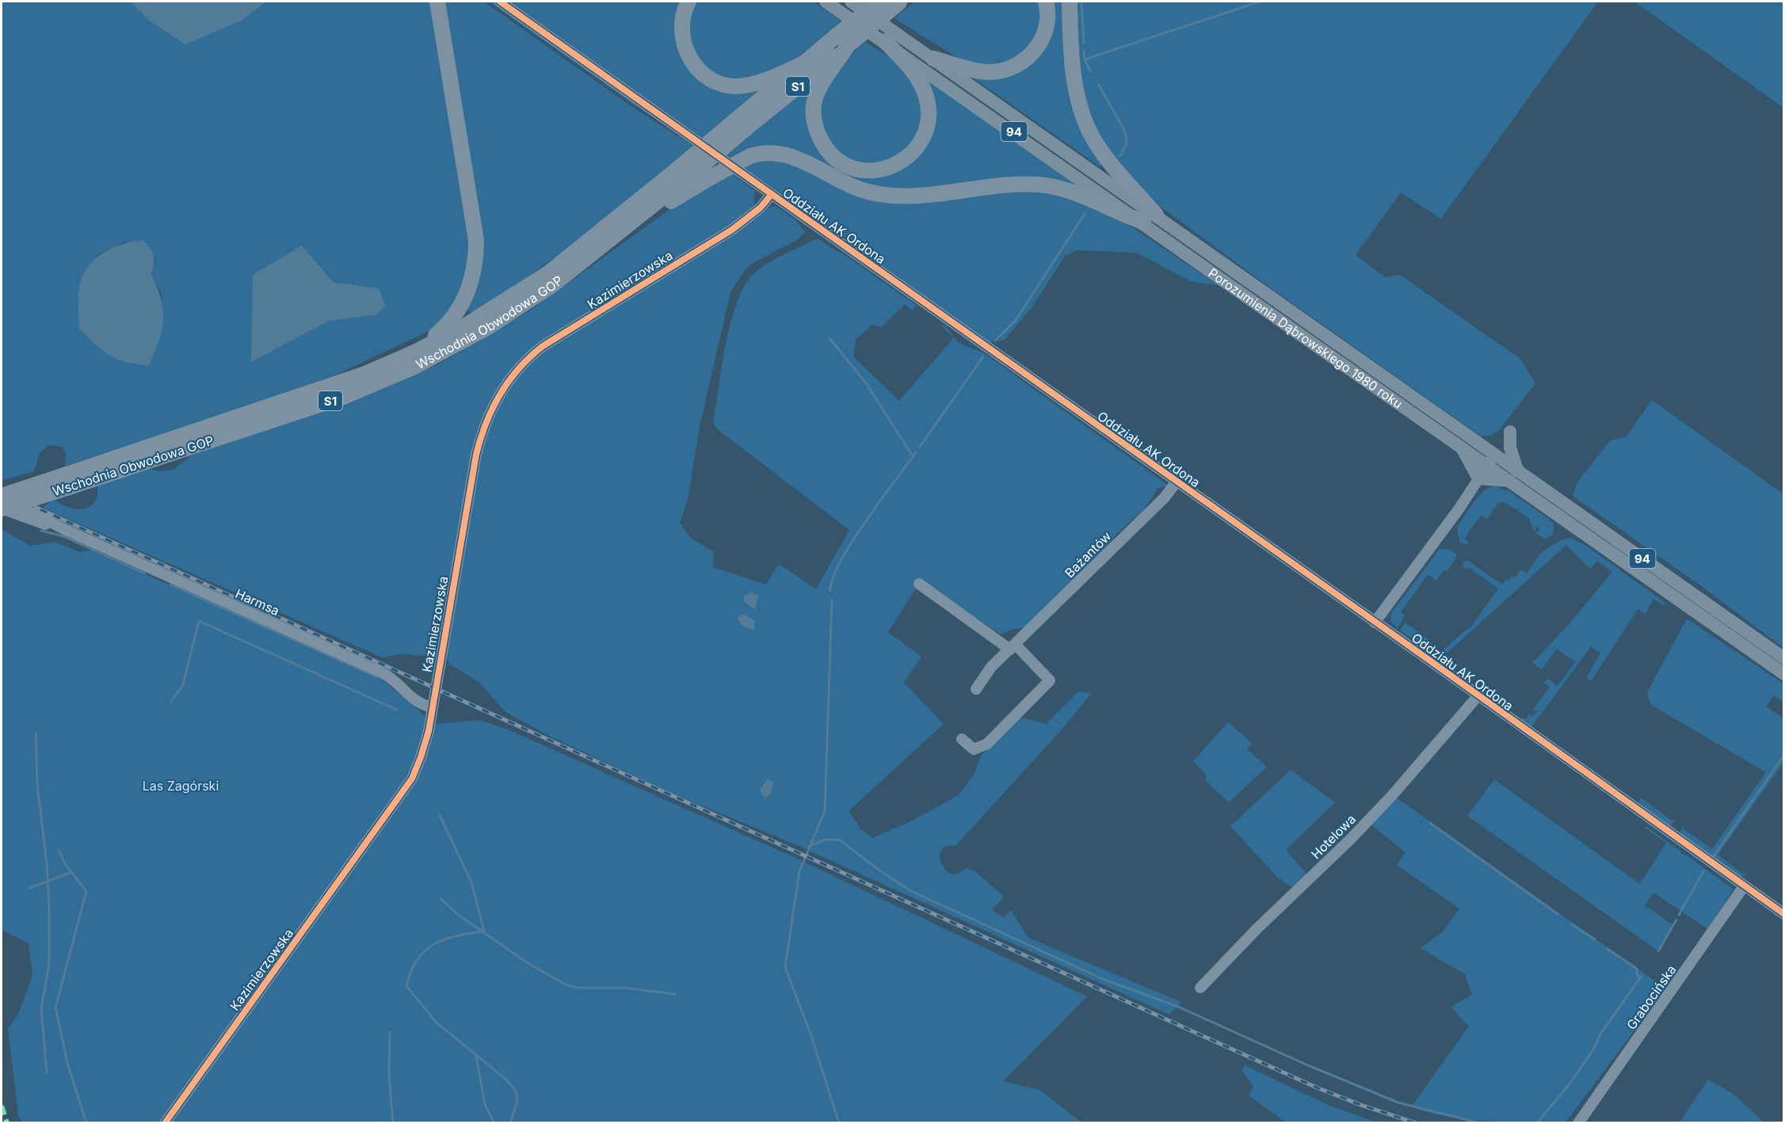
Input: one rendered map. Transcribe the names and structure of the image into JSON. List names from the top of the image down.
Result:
{
  "streets": {
    "highway": ["S1", "Wschodnia Obwodowa GOP"],
    "main road": ["94", "Porozumienia Dąbrowskiego 1980 roku"],
    "street": [
      "Oddziału AK Ordona",
      "Kazimierzowska",
      "Bażantów",
      "Harmsa",
      "Hotelowa",
      "Grabocińska"
    ]
  },
  "crossings": [
    ["Oddziału AK Ordona", "Kazimierzowska"],
    ["Oddziału AK Ordona", "Bażantów"],
    ["Oddziału AK Ordona", "Hotelowa"],
    ["Oddziału AK Ordona", "Grabocińska"],
    ["Kazimierzowska", "Harmsa"],
    ["Wschodnia Obwodowa GOP", "Harmsa"]
  ],
  "parks": ["Las Zagórski"]
}
